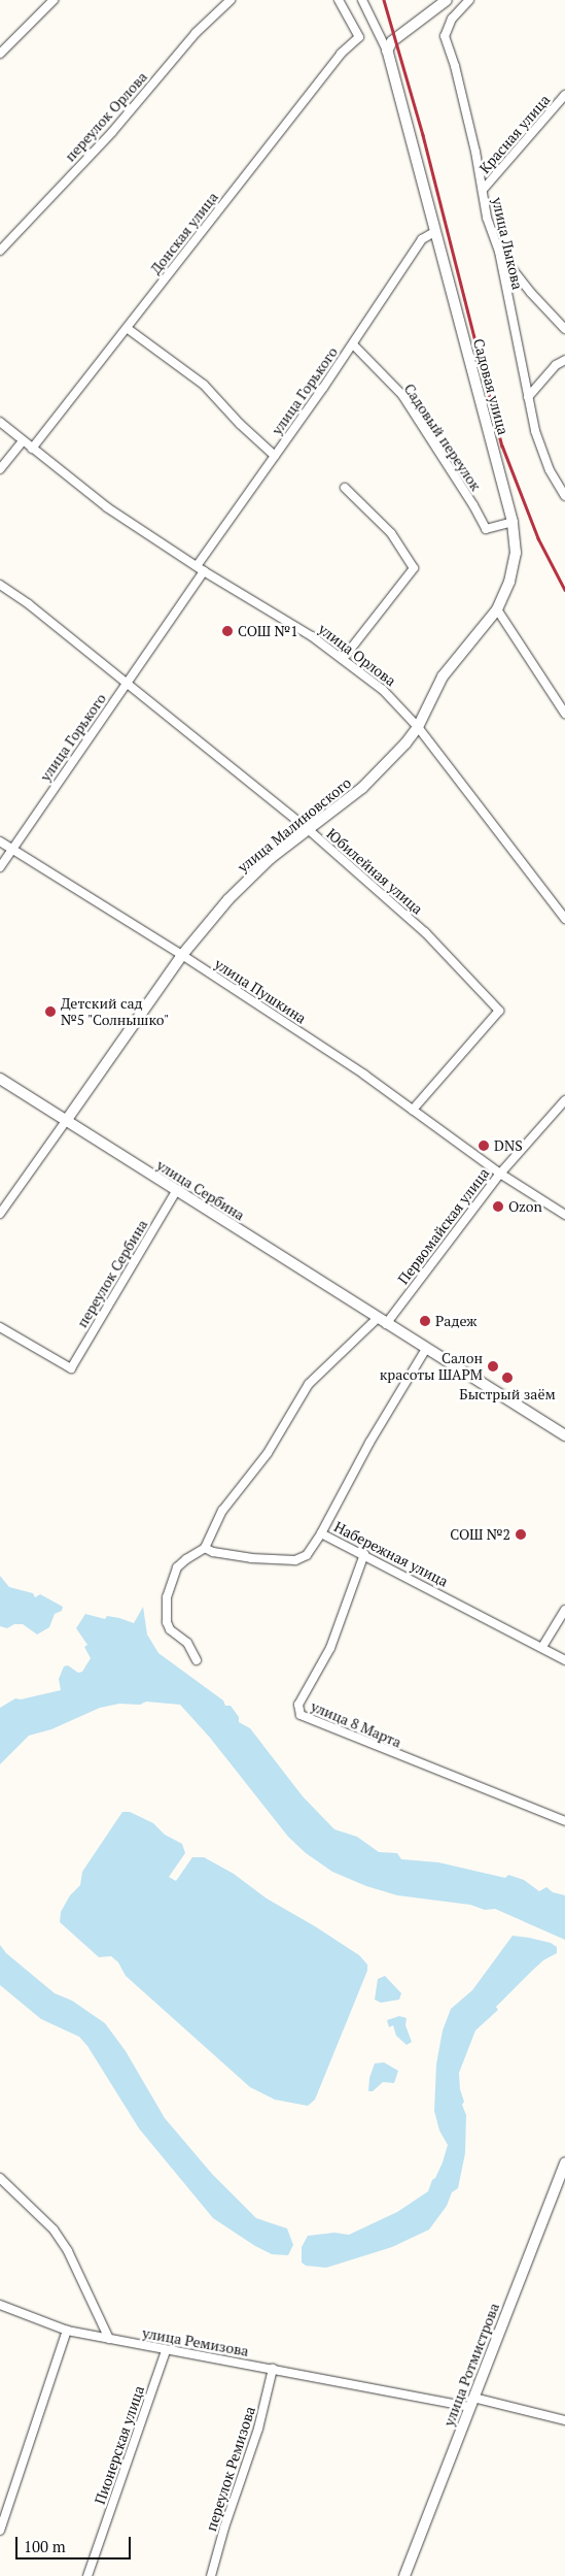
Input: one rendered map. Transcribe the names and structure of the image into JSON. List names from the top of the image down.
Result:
{
  "streets": {
    "street": [
      "переулок Орлова",
      "Красная улица",
      "Донская улица",
      "улица Лыкова",
      "Садовая улица",
      "улица Горького",
      "Садовый переулок",
      "улица Орлова",
      "улица Малиновского",
      "Юбилейная улица",
      "улица Пушкина",
      "улица Сербина",
      "Первомайская улица",
      "переулок Сербина",
      "Набережная улица",
      "улица 8 Марта",
      "улица Ремизова",
      "улица Ротмистрова",
      "Пионерская улица",
      "переулок Ремизова"
    ]
  },
  "crossings": [
    ["Красная улица", "улица Лыкова"],
    ["Донская улица", "улица Орлова"],
    ["Садовая улица", "улица Горького"],
    ["Садовая улица", "Садовый переулок"],
    ["Садовая улица", "улица Малиновского"],
    ["улица Горького", "Садовый переулок"],
    ["улица Горького", "улица Орлова"],
    ["улица Горького", "Юбилейная улица"],
    ["улица Горького", "улица Пушкина"],
    ["улица Орлова", "улица Малиновского"],
    ["улица Малиновского", "Юбилейная улица"],
    ["улица Малиновского", "улица Пушкина"],
    ["улица Малиновского", "улица Сербина"],
    ["Юбилейная улица", "улица Пушкина"],
    ["улица Пушкина", "Первомайская улица"],
    ["улица Сербина", "Первомайская улица"],
    ["улица Сербина", "переулок Сербина"],
    ["Первомайская улица", "Набережная улица"],
    ["Набережная улица", "улица 8 Марта"],
    ["улица Ремизова", "улица Ротмистрова"],
    ["улица Ремизова", "Пионерская улица"],
    ["улица Ремизова", "переулок Ремизова"]
  ],
  "places": [
    "СОШ №1",
    "Детский сад №5 \"Солнышко\"",
    "DNS",
    "Ozon",
    "Радеж",
    "Салон красоты ШАРМ",
    "Быстрый заём",
    "СОШ №2"
  ],
  "scale_bar": "100 m"
}
